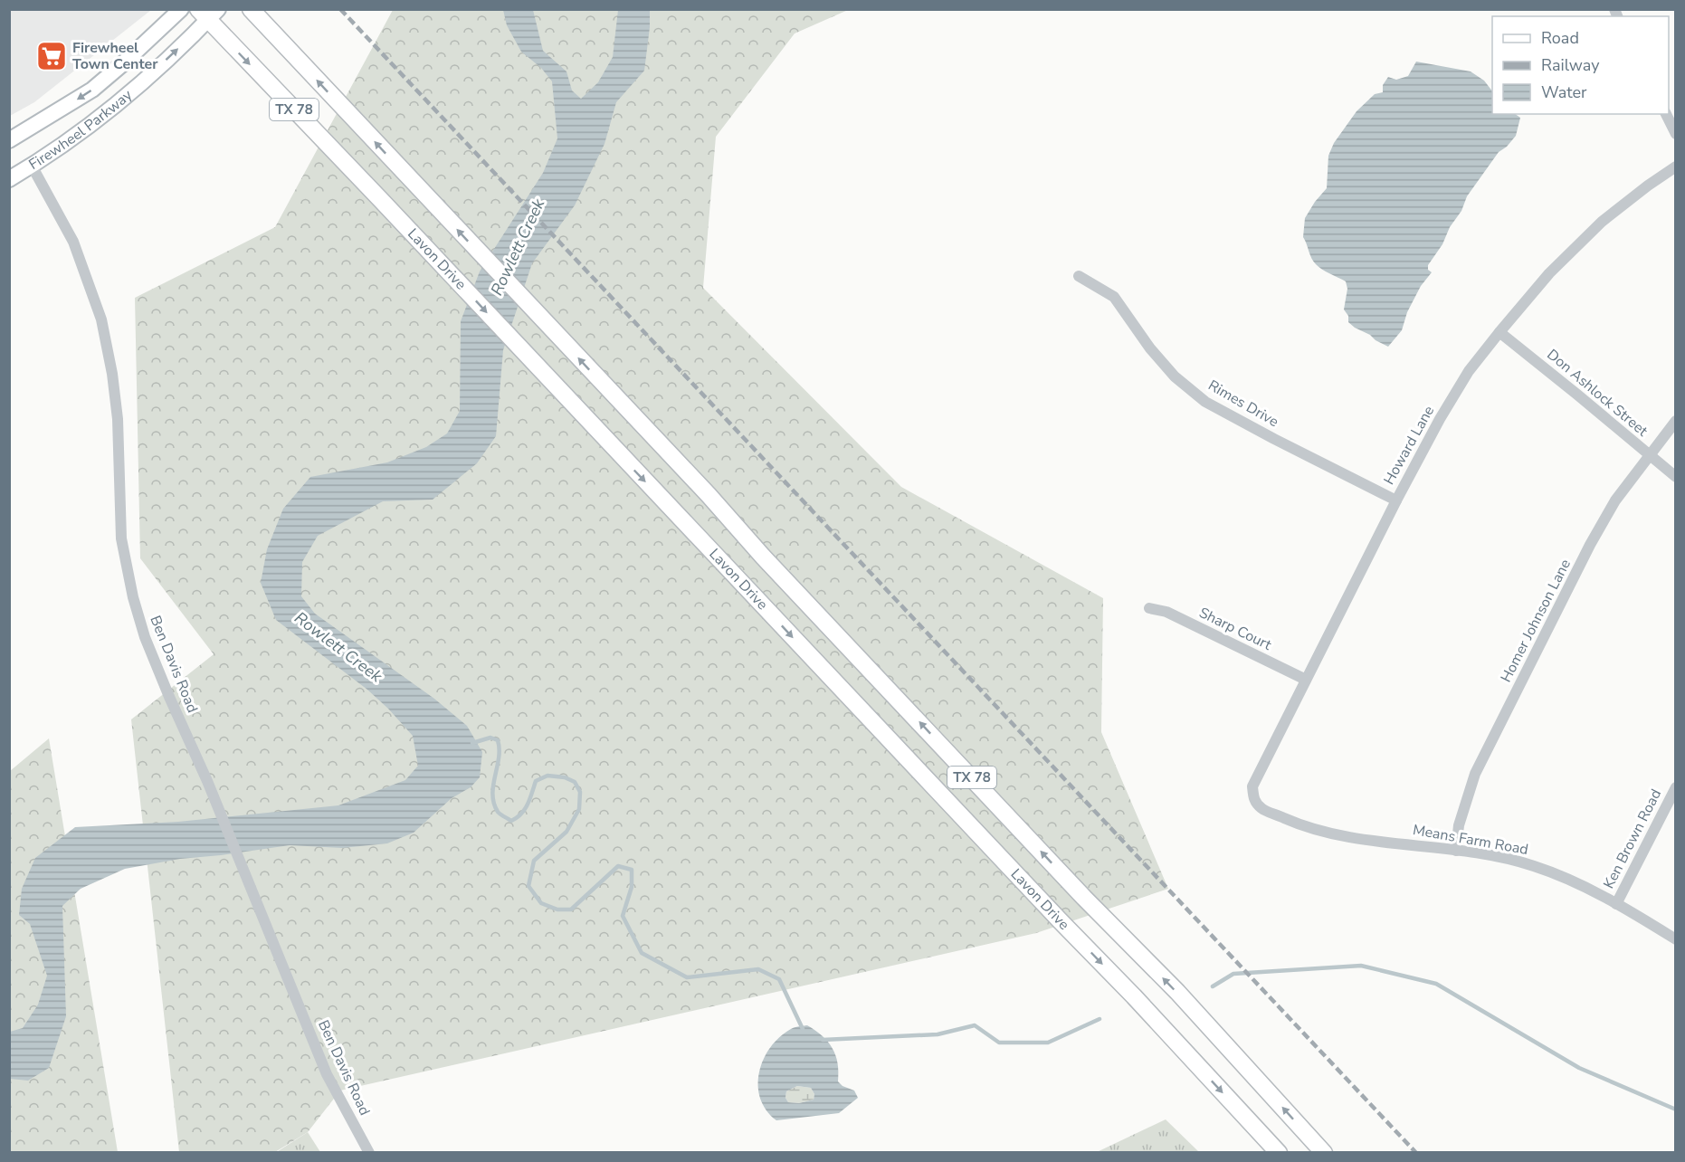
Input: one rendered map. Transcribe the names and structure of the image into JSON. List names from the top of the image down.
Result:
{
  "streets": {
    "main road": ["TX 78", "Firewheel Parkway", "Lavon Drive"],
    "street": [
      "Don Ashlock Street",
      "Rimes Drive",
      "Howard Lane",
      "Homer Johnson Lane",
      "Sharp Court",
      "Ben Davis Road",
      "Ken Brown Road",
      "Means Farm Road"
    ]
  },
  "crossings": [
    ["Firewheel Parkway", "Lavon Drive"],
    ["Firewheel Parkway", "Ben Davis Road"],
    ["Don Ashlock Street", "Howard Lane"],
    ["Don Ashlock Street", "Homer Johnson Lane"],
    ["Rimes Drive", "Howard Lane"],
    ["Howard Lane", "Sharp Court"],
    ["Howard Lane", "Means Farm Road"],
    ["Homer Johnson Lane", "Means Farm Road"],
    ["Ken Brown Road", "Means Farm Road"]
  ],
  "water": ["Rowlett Creek"],
  "places": {
    "supermarket": ["Firewheel Town Center"]
  },
  "legend": ["Road", "Railway", "Water"]
}
